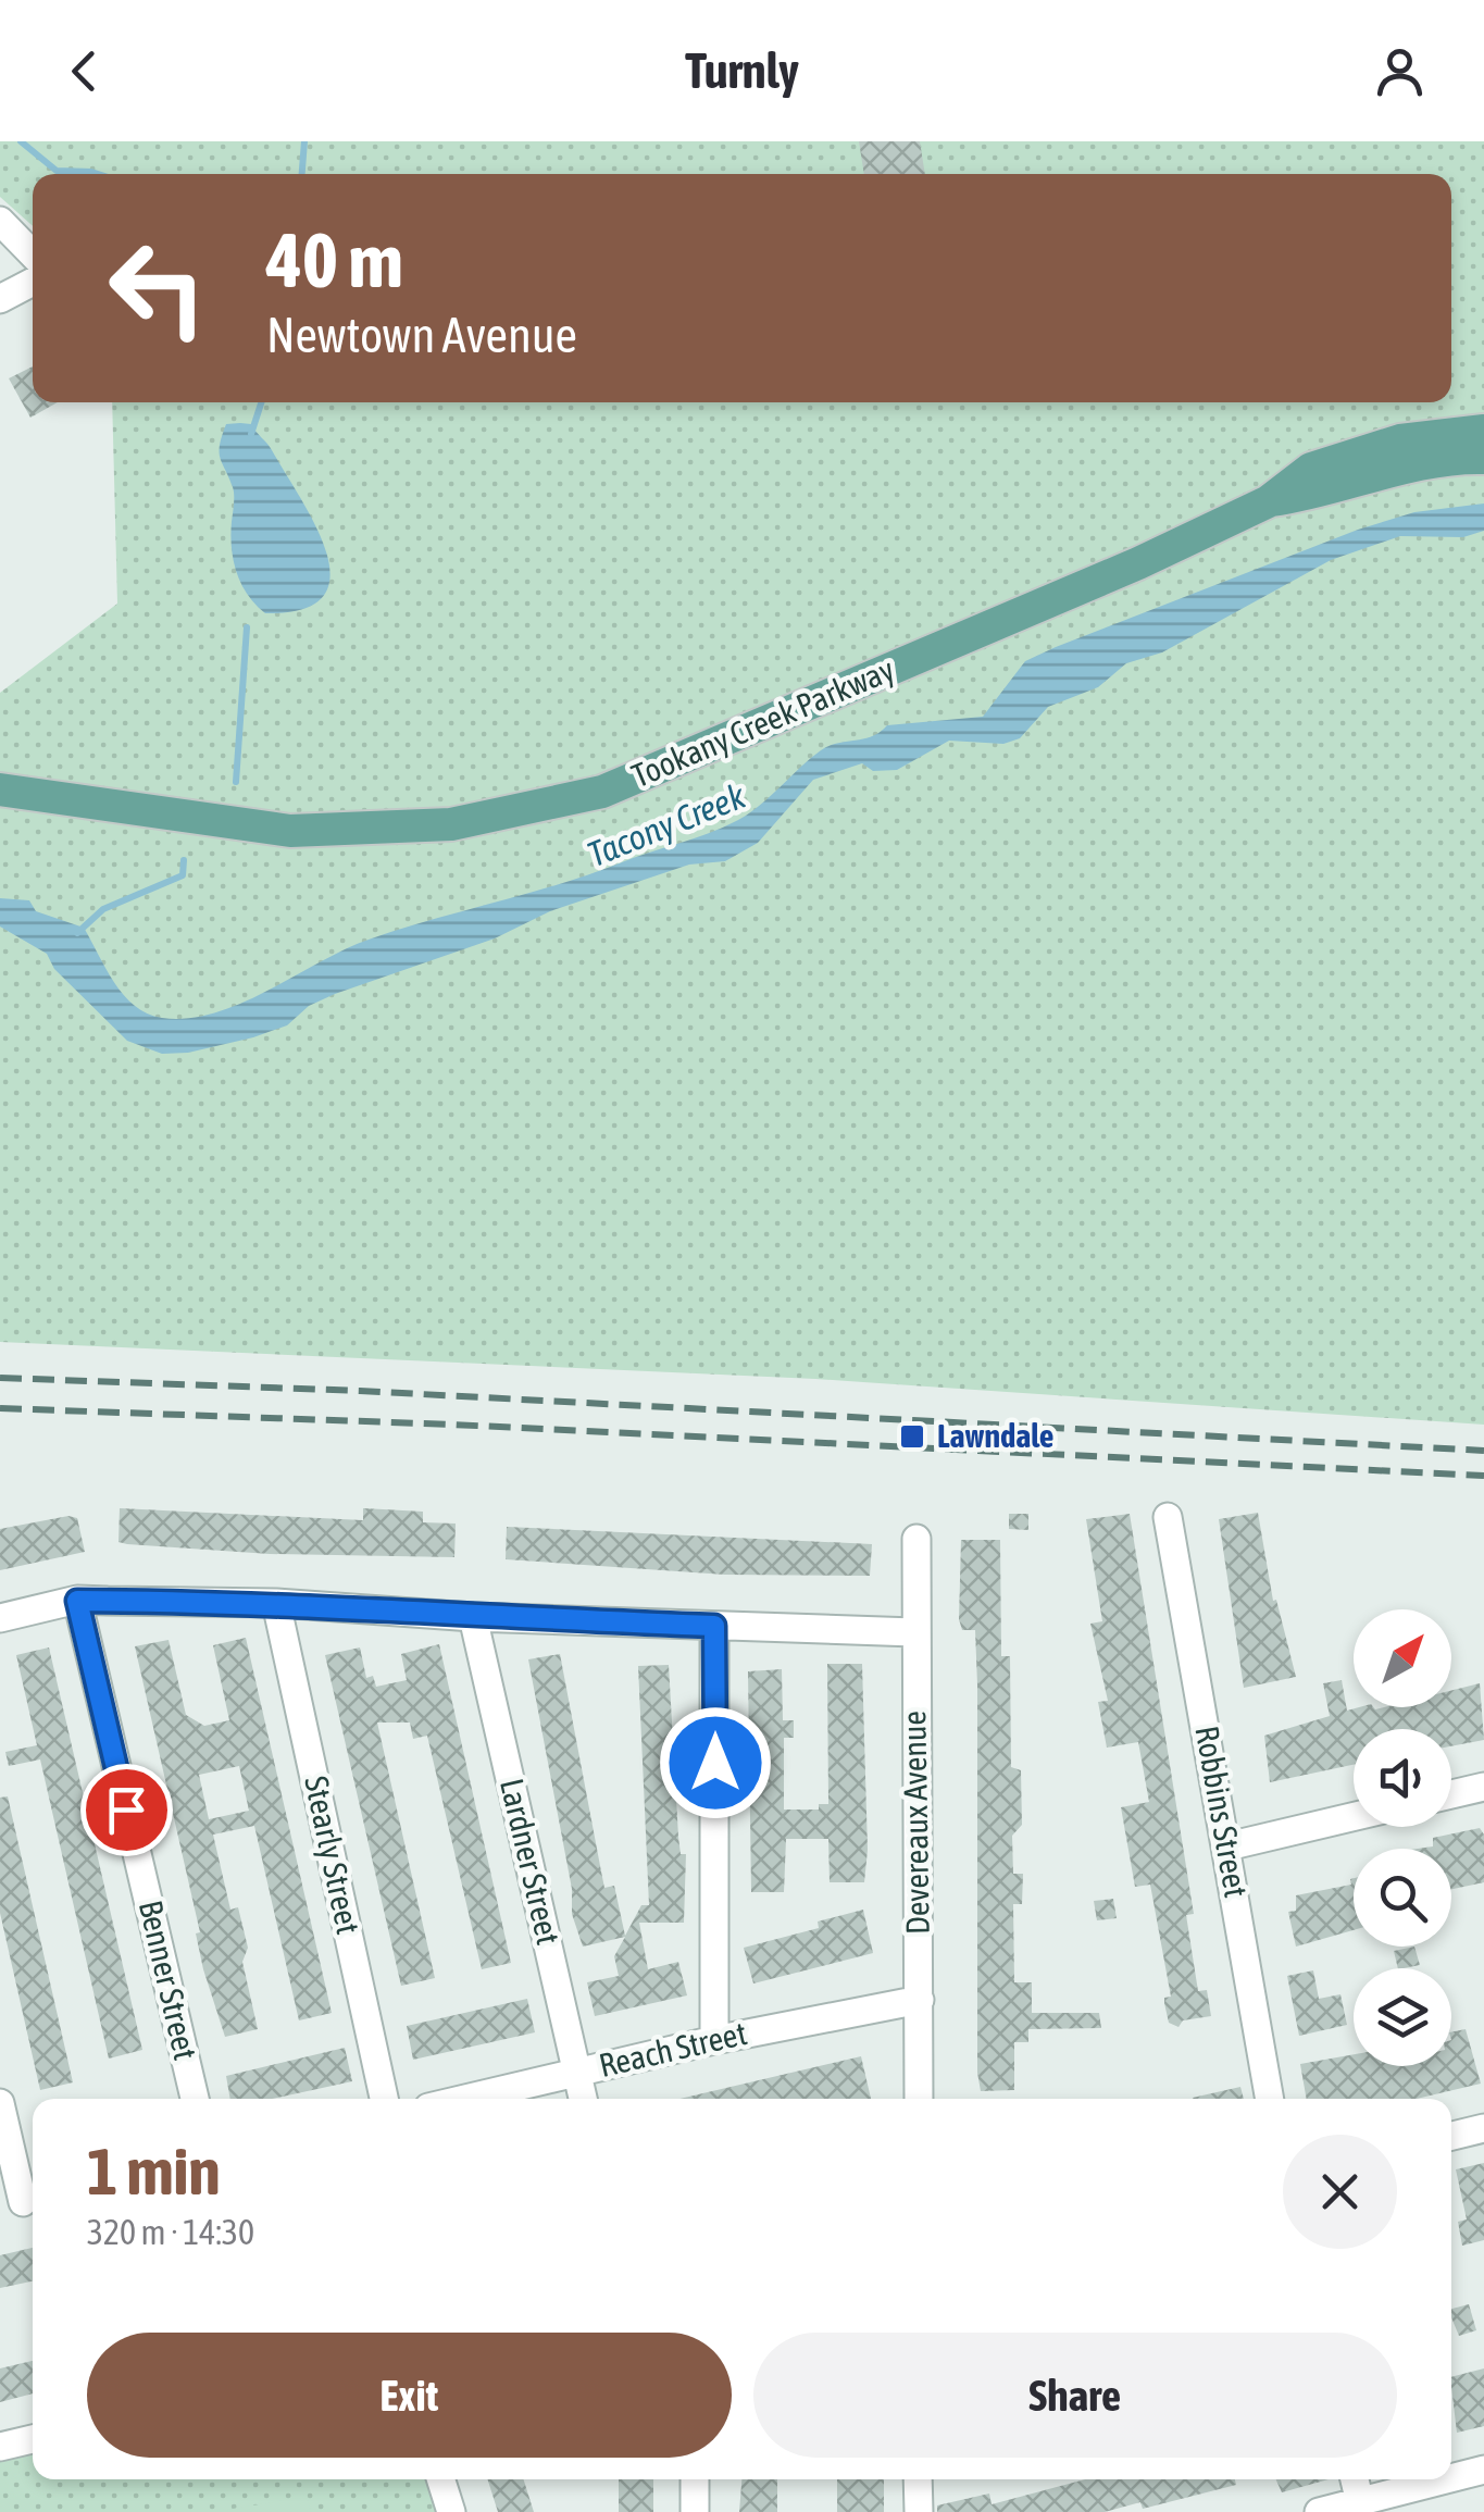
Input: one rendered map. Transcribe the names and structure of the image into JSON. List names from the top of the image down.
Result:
{
  "streets": {
    "main road": ["Tookany Creek Parkway"],
    "street": [
      "Robbins Street",
      "Devereaux Avenue",
      "Stearly Street",
      "Lardner Street",
      "Benner Street",
      "Reach Street"
    ]
  },
  "crossings": [
    ["Devereaux Avenue", "Reach Street"],
    ["Lardner Street", "Reach Street"]
  ],
  "water": ["Tacony Creek"],
  "places": {
    "transit": ["Lawndale"]
  },
  "north": "top right",
  "page": {
    "header": "Turnly",
    "turn": ["40 m", "Newtown Avenue"],
    "heading": ["1 min", "320 m · 14:30"],
    "buttons": ["Exit", "Share"]
  }
}
